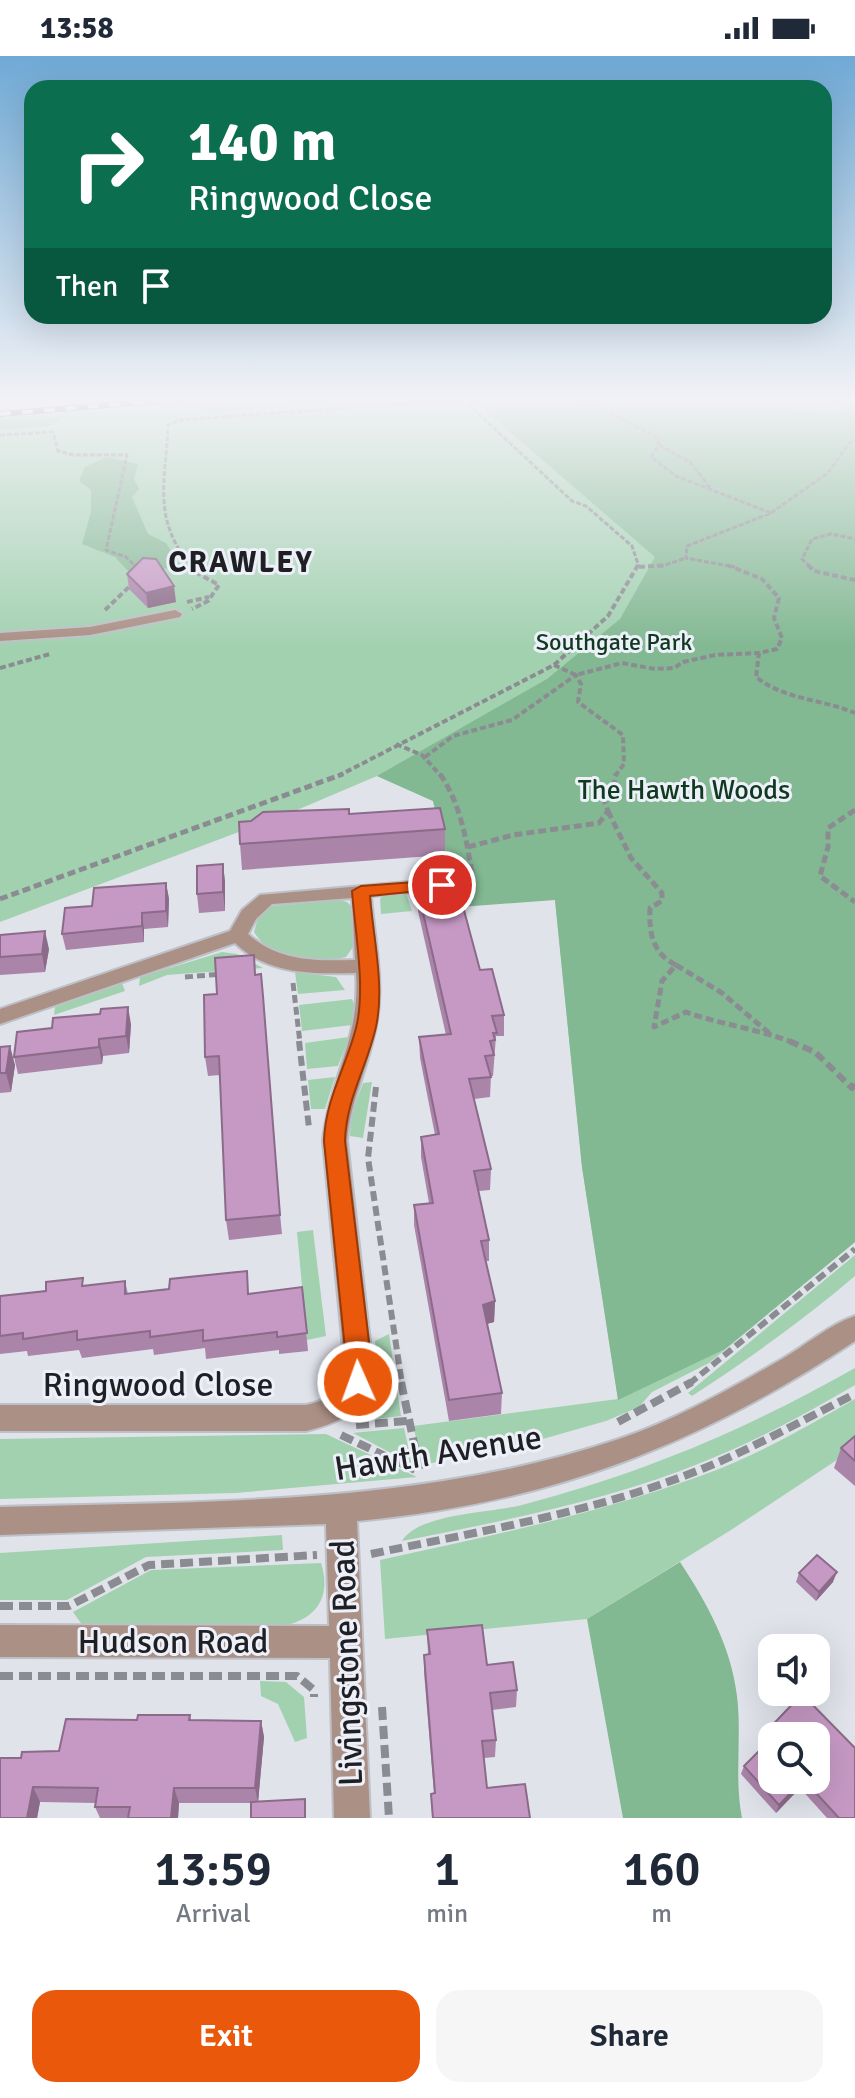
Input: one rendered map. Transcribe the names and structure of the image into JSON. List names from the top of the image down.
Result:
{
  "streets": {
    "street": [
      "Ringwood Close",
      "Hawth Avenue",
      "Hudson Road",
      "Livingstone Road"
    ]
  },
  "crossings": [
    ["Hawth Avenue", "Livingstone Road"],
    ["Hudson Road", "Livingstone Road"]
  ],
  "districts": ["CRAWLEY"],
  "parks": ["Southgate Park", "The Hawth Woods"],
  "page": {
    "status": "13:58",
    "turn": ["140 m", "Ringwood Close"],
    "then": "Then",
    "eta": [
      "13:59",
      "Arrival",
      "1",
      "min",
      "160",
      "m"
    ],
    "buttons": ["Exit", "Share"]
  }
}
